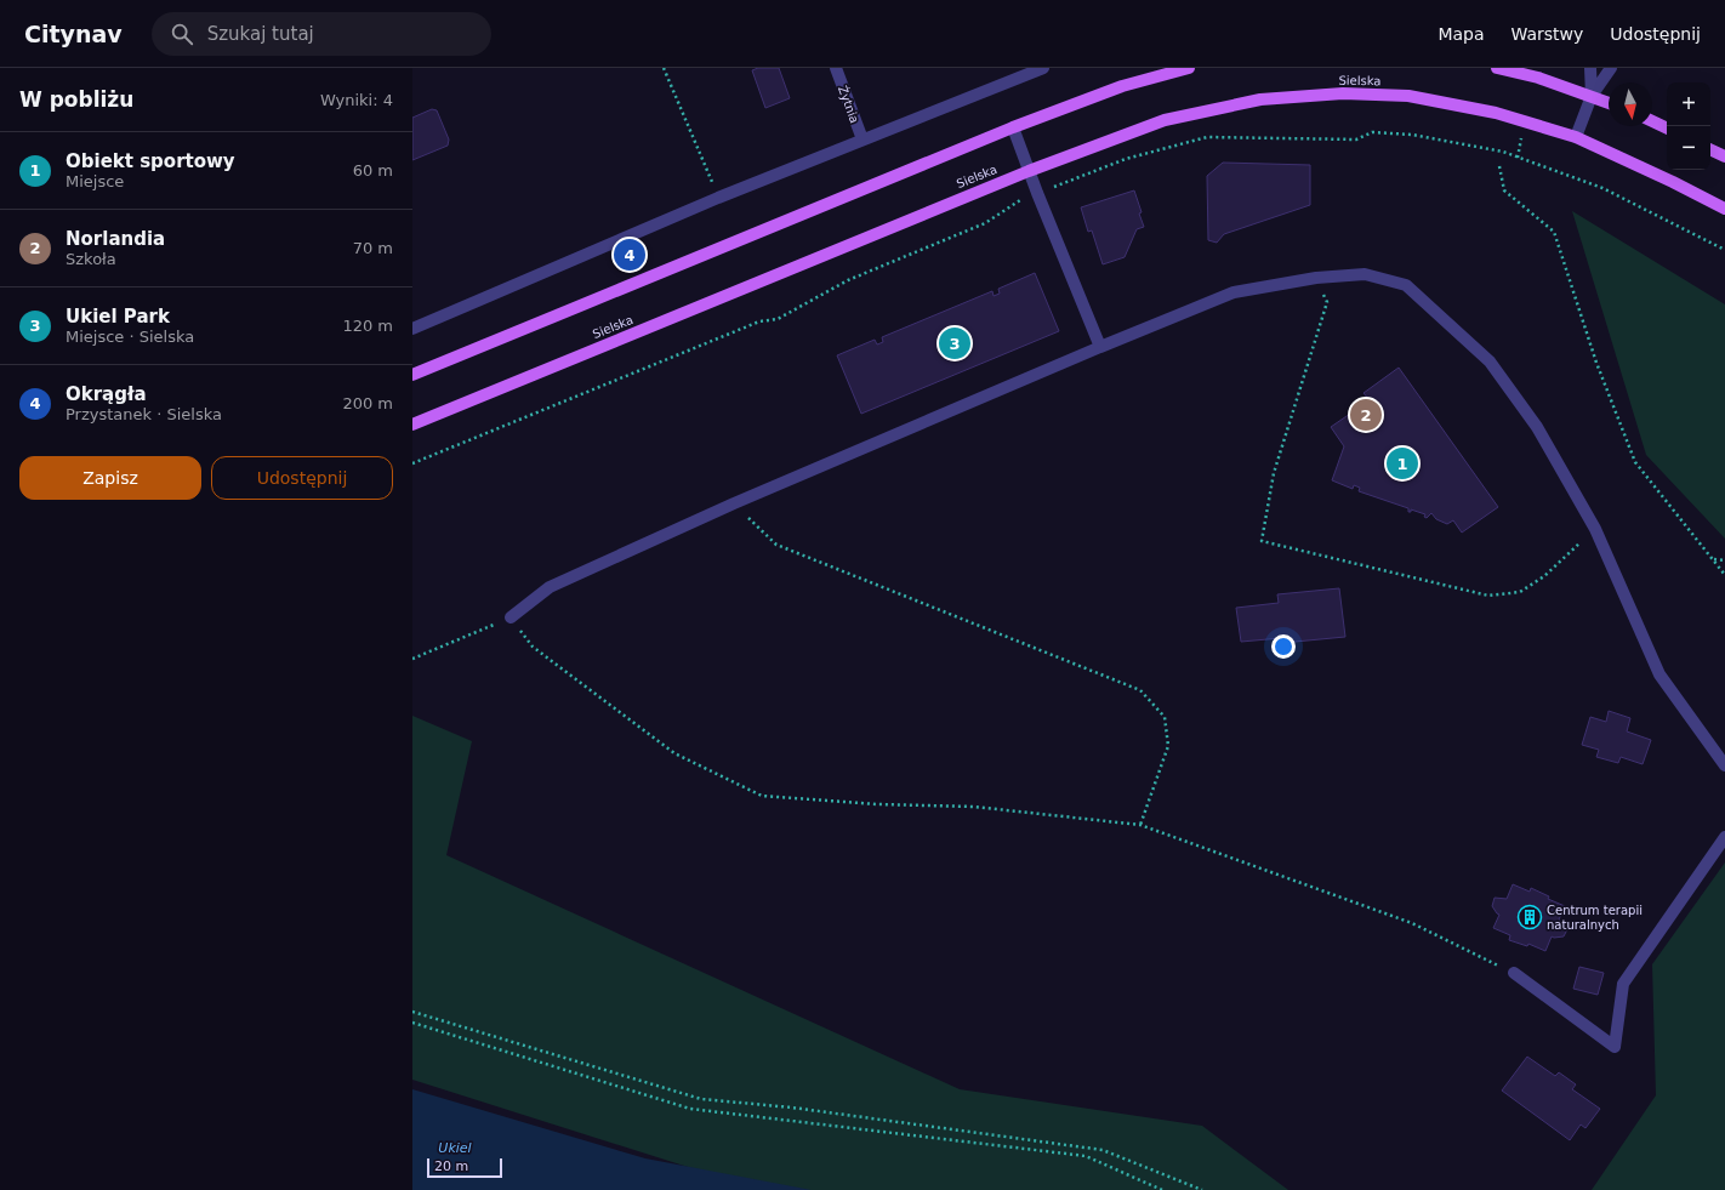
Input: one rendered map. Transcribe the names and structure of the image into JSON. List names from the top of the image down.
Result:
{
  "streets": {
    "main road": ["Sielska"],
    "street": ["Żytnia"]
  },
  "water": ["Ukiel"],
  "places": {
    "building": ["Centrum terapii naturalnych"]
  },
  "scale_bar": "20 m",
  "north": "bottom",
  "page": {
    "header": "Citynav",
    "search": "Szukaj tutaj",
    "nav": ["Mapa", "Warstwy", "Udostępnij"],
    "heading": ["W pobliżu", "Wyniki: 4"],
    "map_buttons": ["+", "−"],
    "list": [
      {
        "mark": "1",
        "name": "Obiekt sportowy",
        "note": "Miejsce",
        "value": "60 m"
      },
      {
        "mark": "2",
        "name": "Norlandia",
        "note": "Szkoła",
        "value": "70 m"
      },
      {
        "mark": "3",
        "name": "Ukiel Park",
        "note": "Miejsce · Sielska",
        "value": "120 m"
      },
      {
        "mark": "4",
        "name": "Okrągła",
        "note": "Przystanek · Sielska",
        "value": "200 m"
      }
    ],
    "pins": [
      "4",
      "3",
      "2",
      "1"
    ],
    "buttons": ["Zapisz", "Udostępnij"],
    "scale": "20 m"
  }
}
